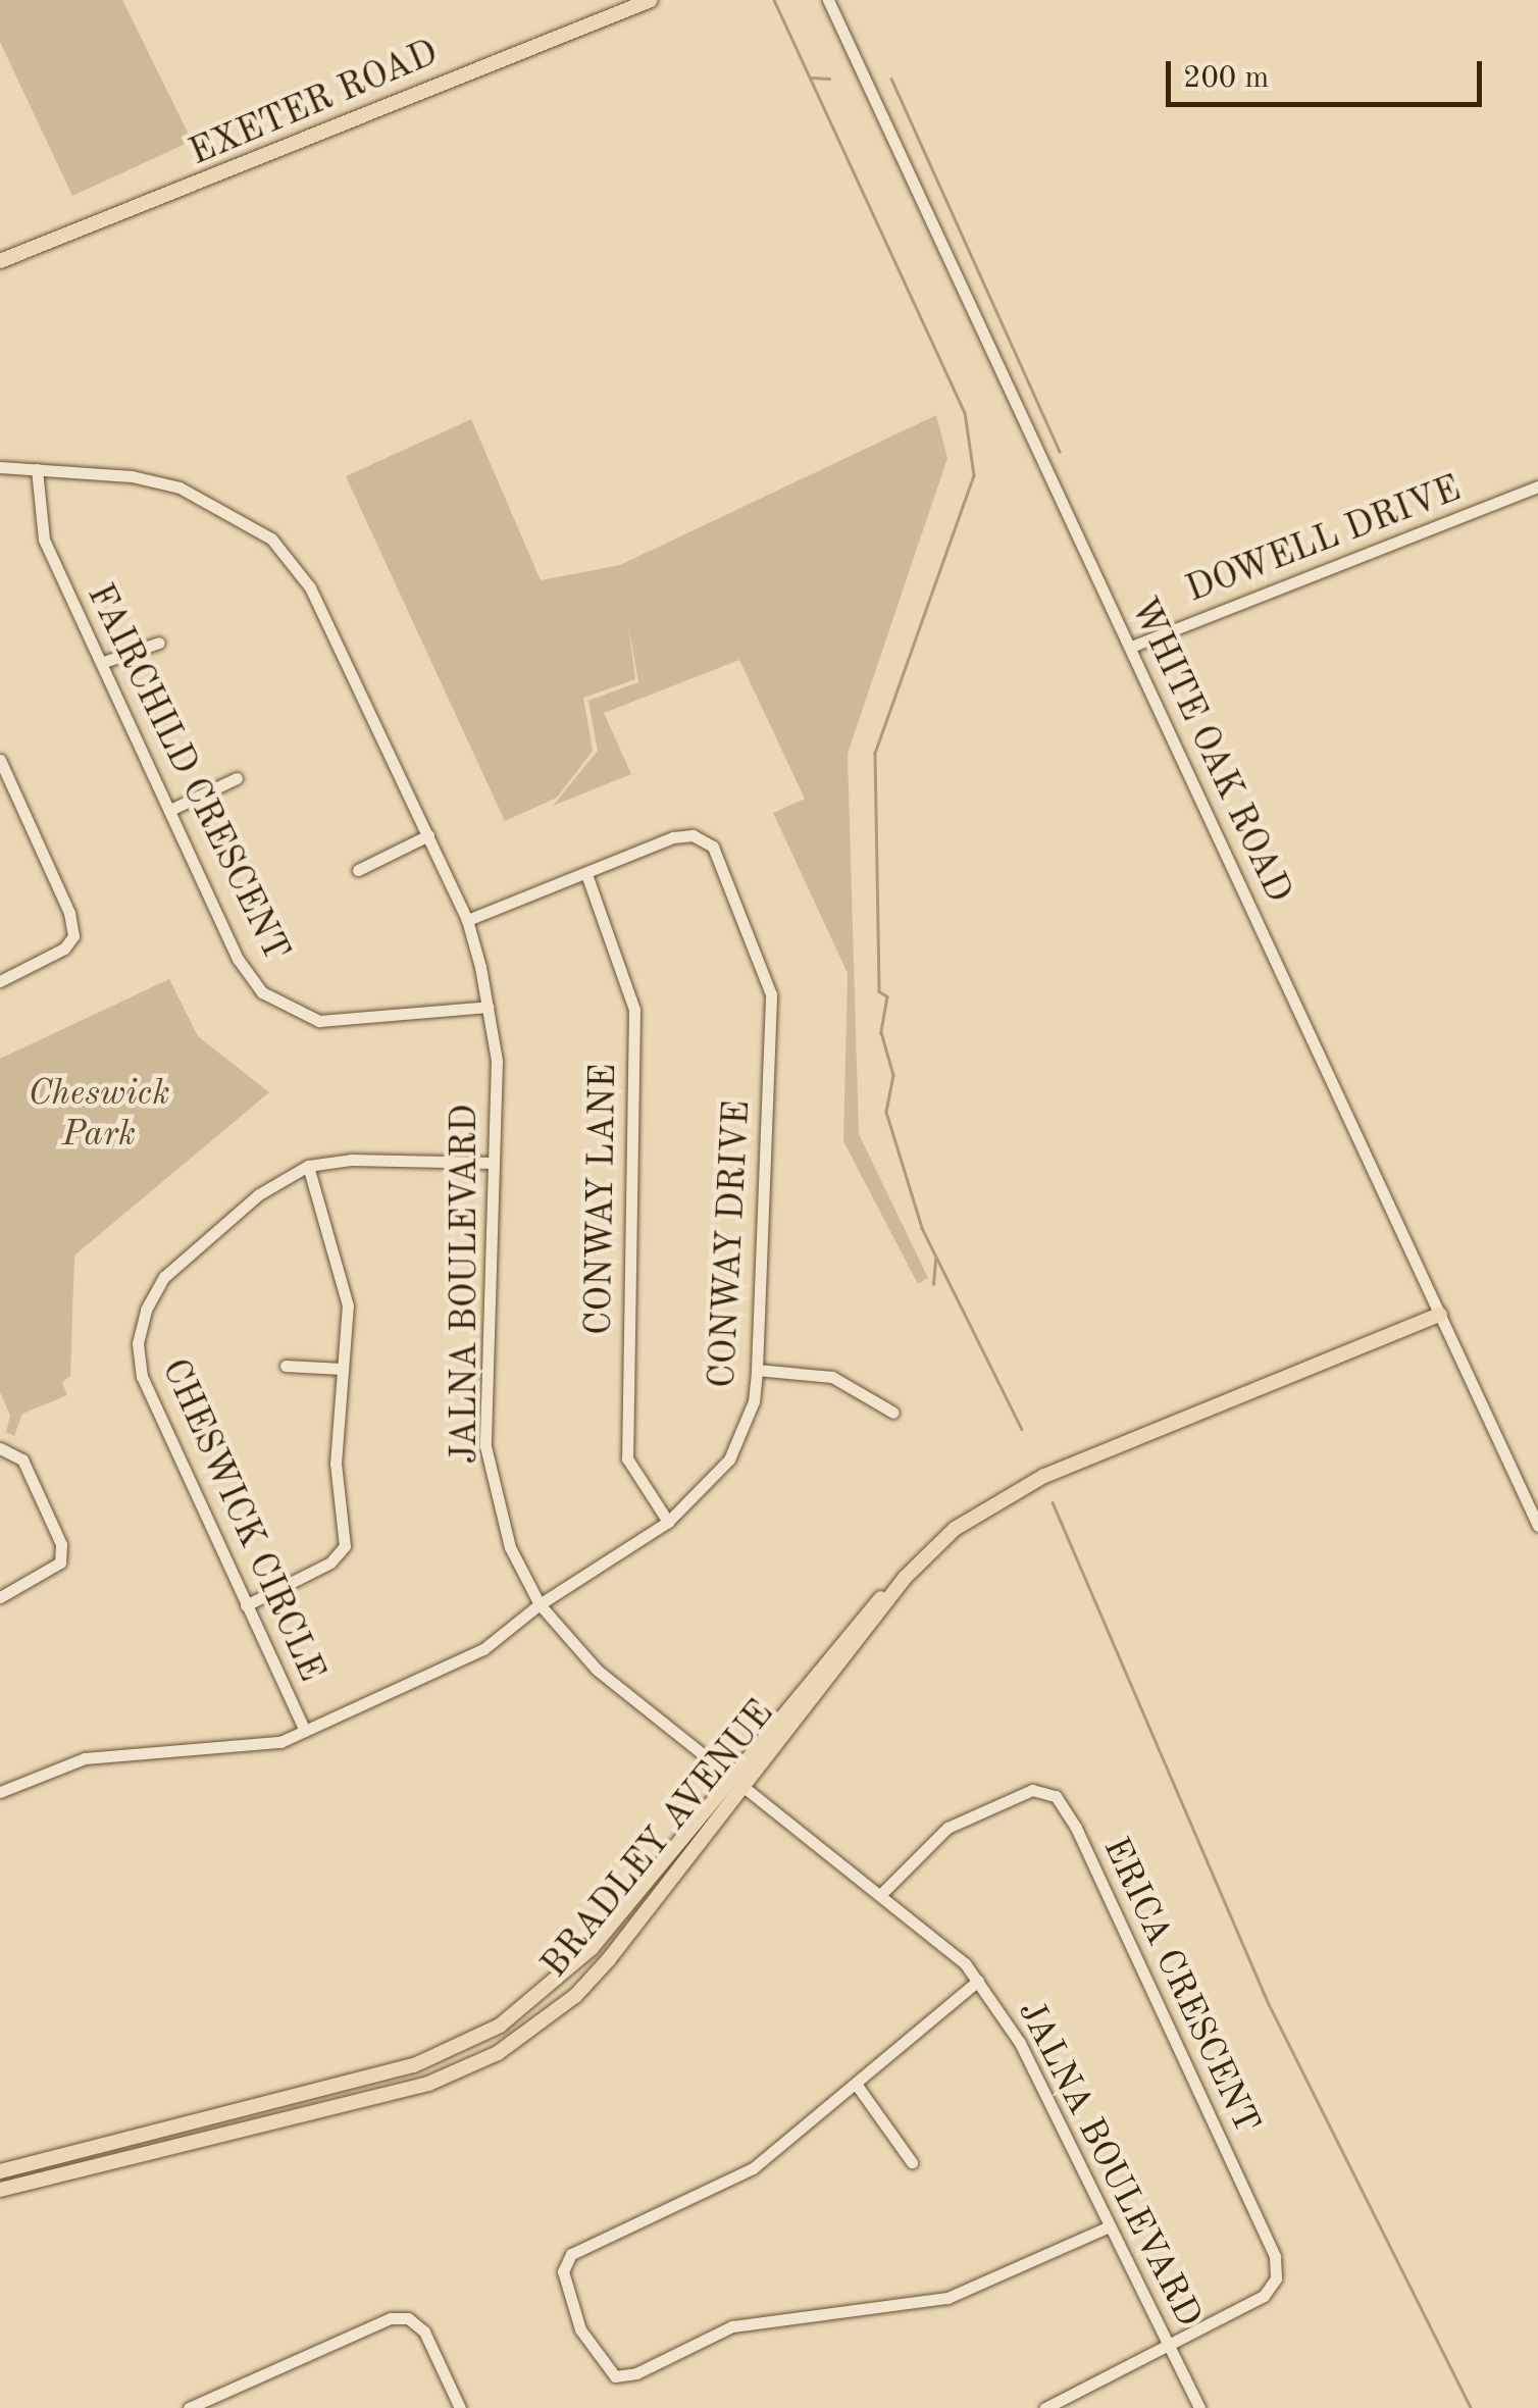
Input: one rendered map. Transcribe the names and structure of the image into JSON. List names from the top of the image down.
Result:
{
  "streets": {
    "main road": ["EXETER ROAD", "BRADLEY AVENUE"],
    "street": [
      "DOWELL DRIVE",
      "WHITE OAK ROAD",
      "FAIRCHILD CRESCENT",
      "CONWAY LANE",
      "CONWAY DRIVE",
      "JALNA BOULEVARD",
      "CHESWICK CIRCLE",
      "ERICA CRESCENT"
    ]
  },
  "crossings": [
    ["DOWELL DRIVE", "WHITE OAK ROAD"],
    ["WHITE OAK ROAD", "BRADLEY AVENUE"],
    ["FAIRCHILD CRESCENT", "JALNA BOULEVARD"],
    ["CONWAY LANE", "CONWAY DRIVE"],
    ["CONWAY DRIVE", "JALNA BOULEVARD"],
    ["CONWAY DRIVE", "CHESWICK CIRCLE"],
    ["JALNA BOULEVARD", "CHESWICK CIRCLE"],
    ["JALNA BOULEVARD", "BRADLEY AVENUE"],
    ["JALNA BOULEVARD", "ERICA CRESCENT"]
  ],
  "parks": ["Cheswick Park"],
  "scale_bar": "200 m"
}
